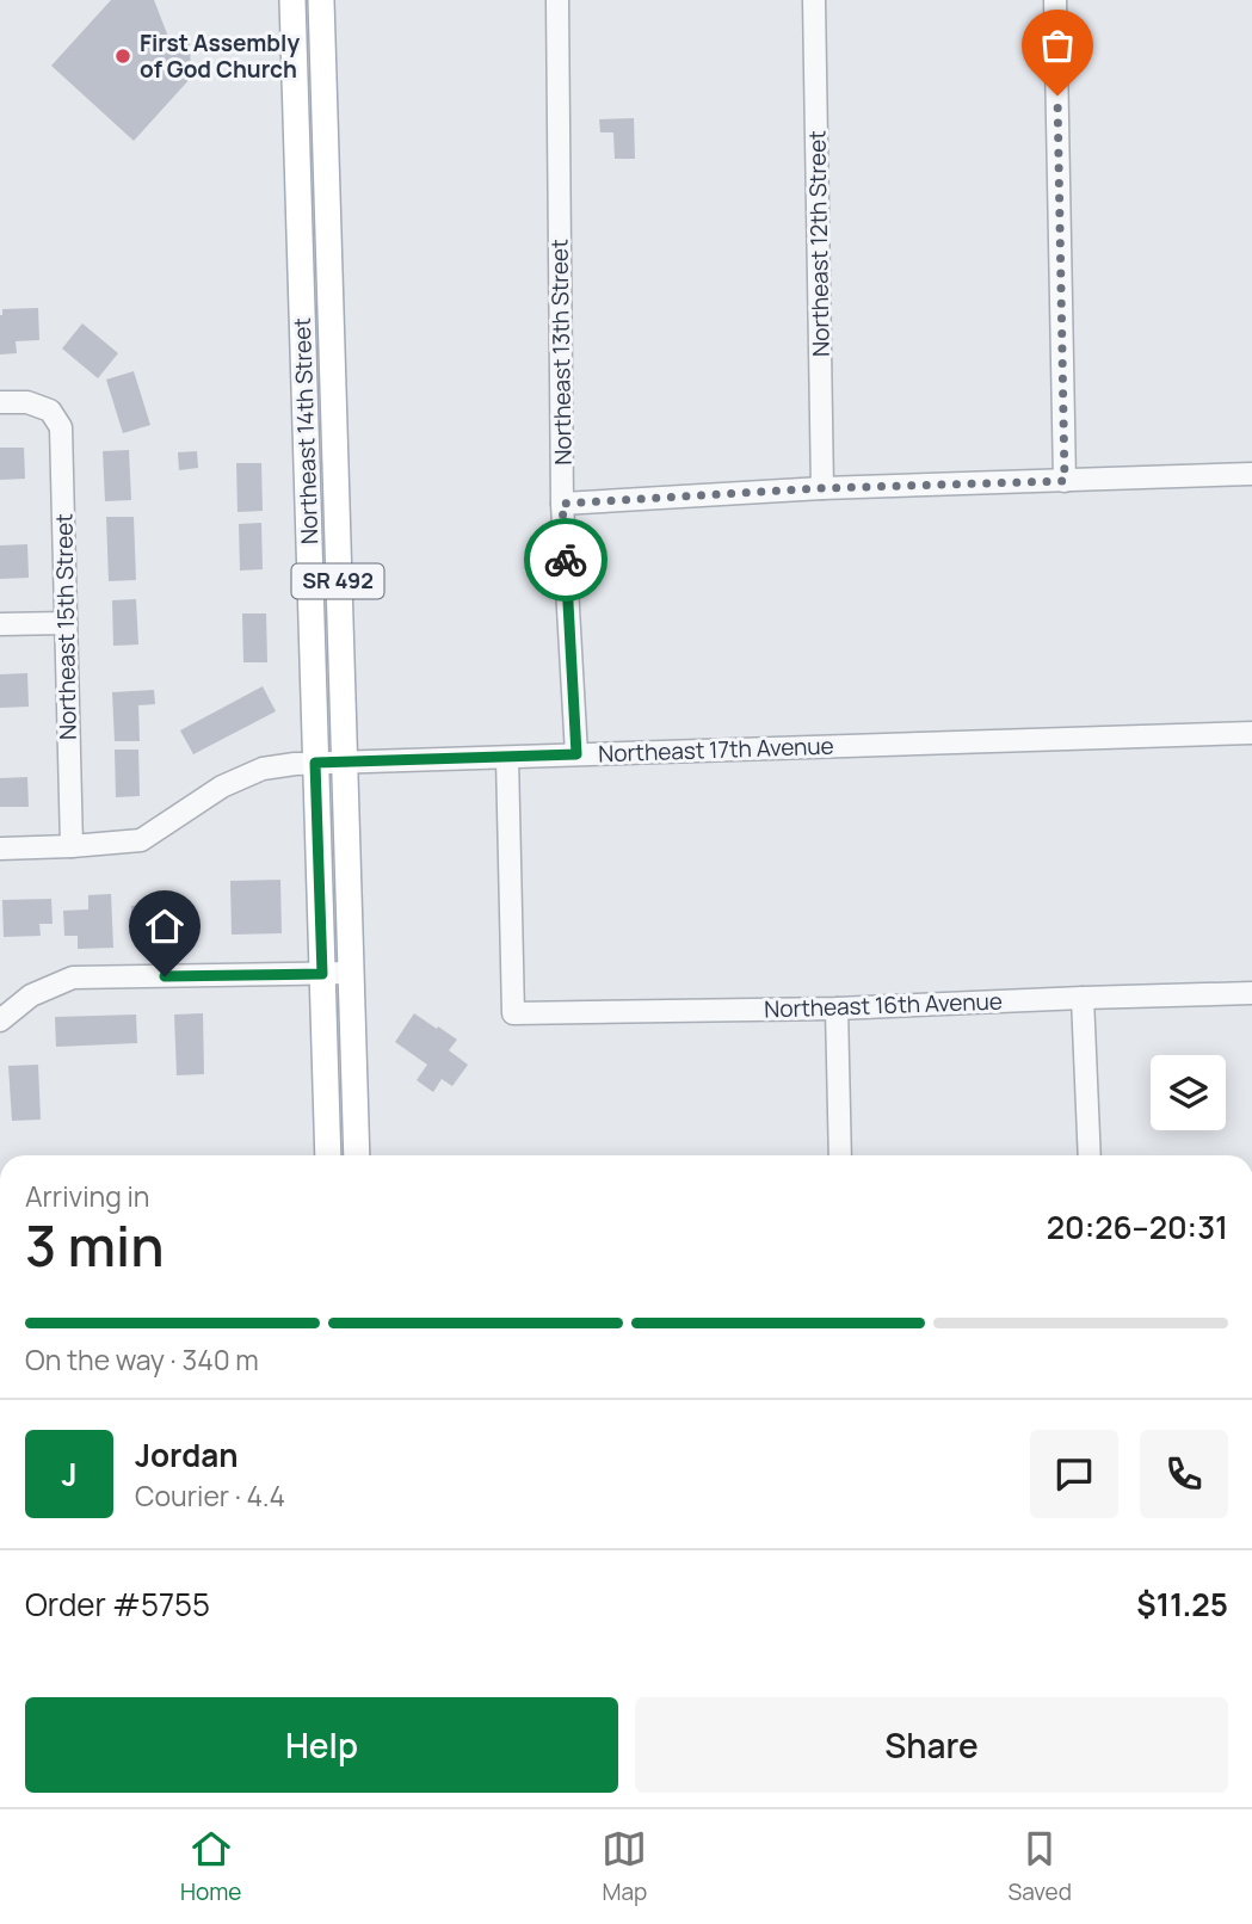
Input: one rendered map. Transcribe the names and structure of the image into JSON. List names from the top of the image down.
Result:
{
  "streets": {
    "main road": ["Northeast 14th Street", "SR 492"],
    "street": [
      "Northeast 12th Street",
      "Northeast 13th Street",
      "Northeast 15th Street",
      "Northeast 17th Avenue",
      "Northeast 16th Avenue"
    ]
  },
  "crossings": [
    ["Northeast 13th Street", "Northeast 17th Avenue"],
    ["Northeast 14th Street", "Northeast 17th Avenue"],
    ["Northeast 15th Street", "Northeast 17th Avenue"],
    ["Northeast 17th Avenue", "Northeast 16th Avenue"]
  ],
  "places": ["First Assembly of God Church"],
  "page": {
    "heading": ["3 min", "Arriving in", "20:26–20:31"],
    "panel": [
      "Jordan",
      "Courier · 4.4",
      "Order #5755",
      "$11.25"
    ],
    "bar": "On the way · 340 m",
    "round": "J",
    "buttons": ["Help", "Share"],
    "tabs": ["Home", "Map", "Saved"]
  }
}
